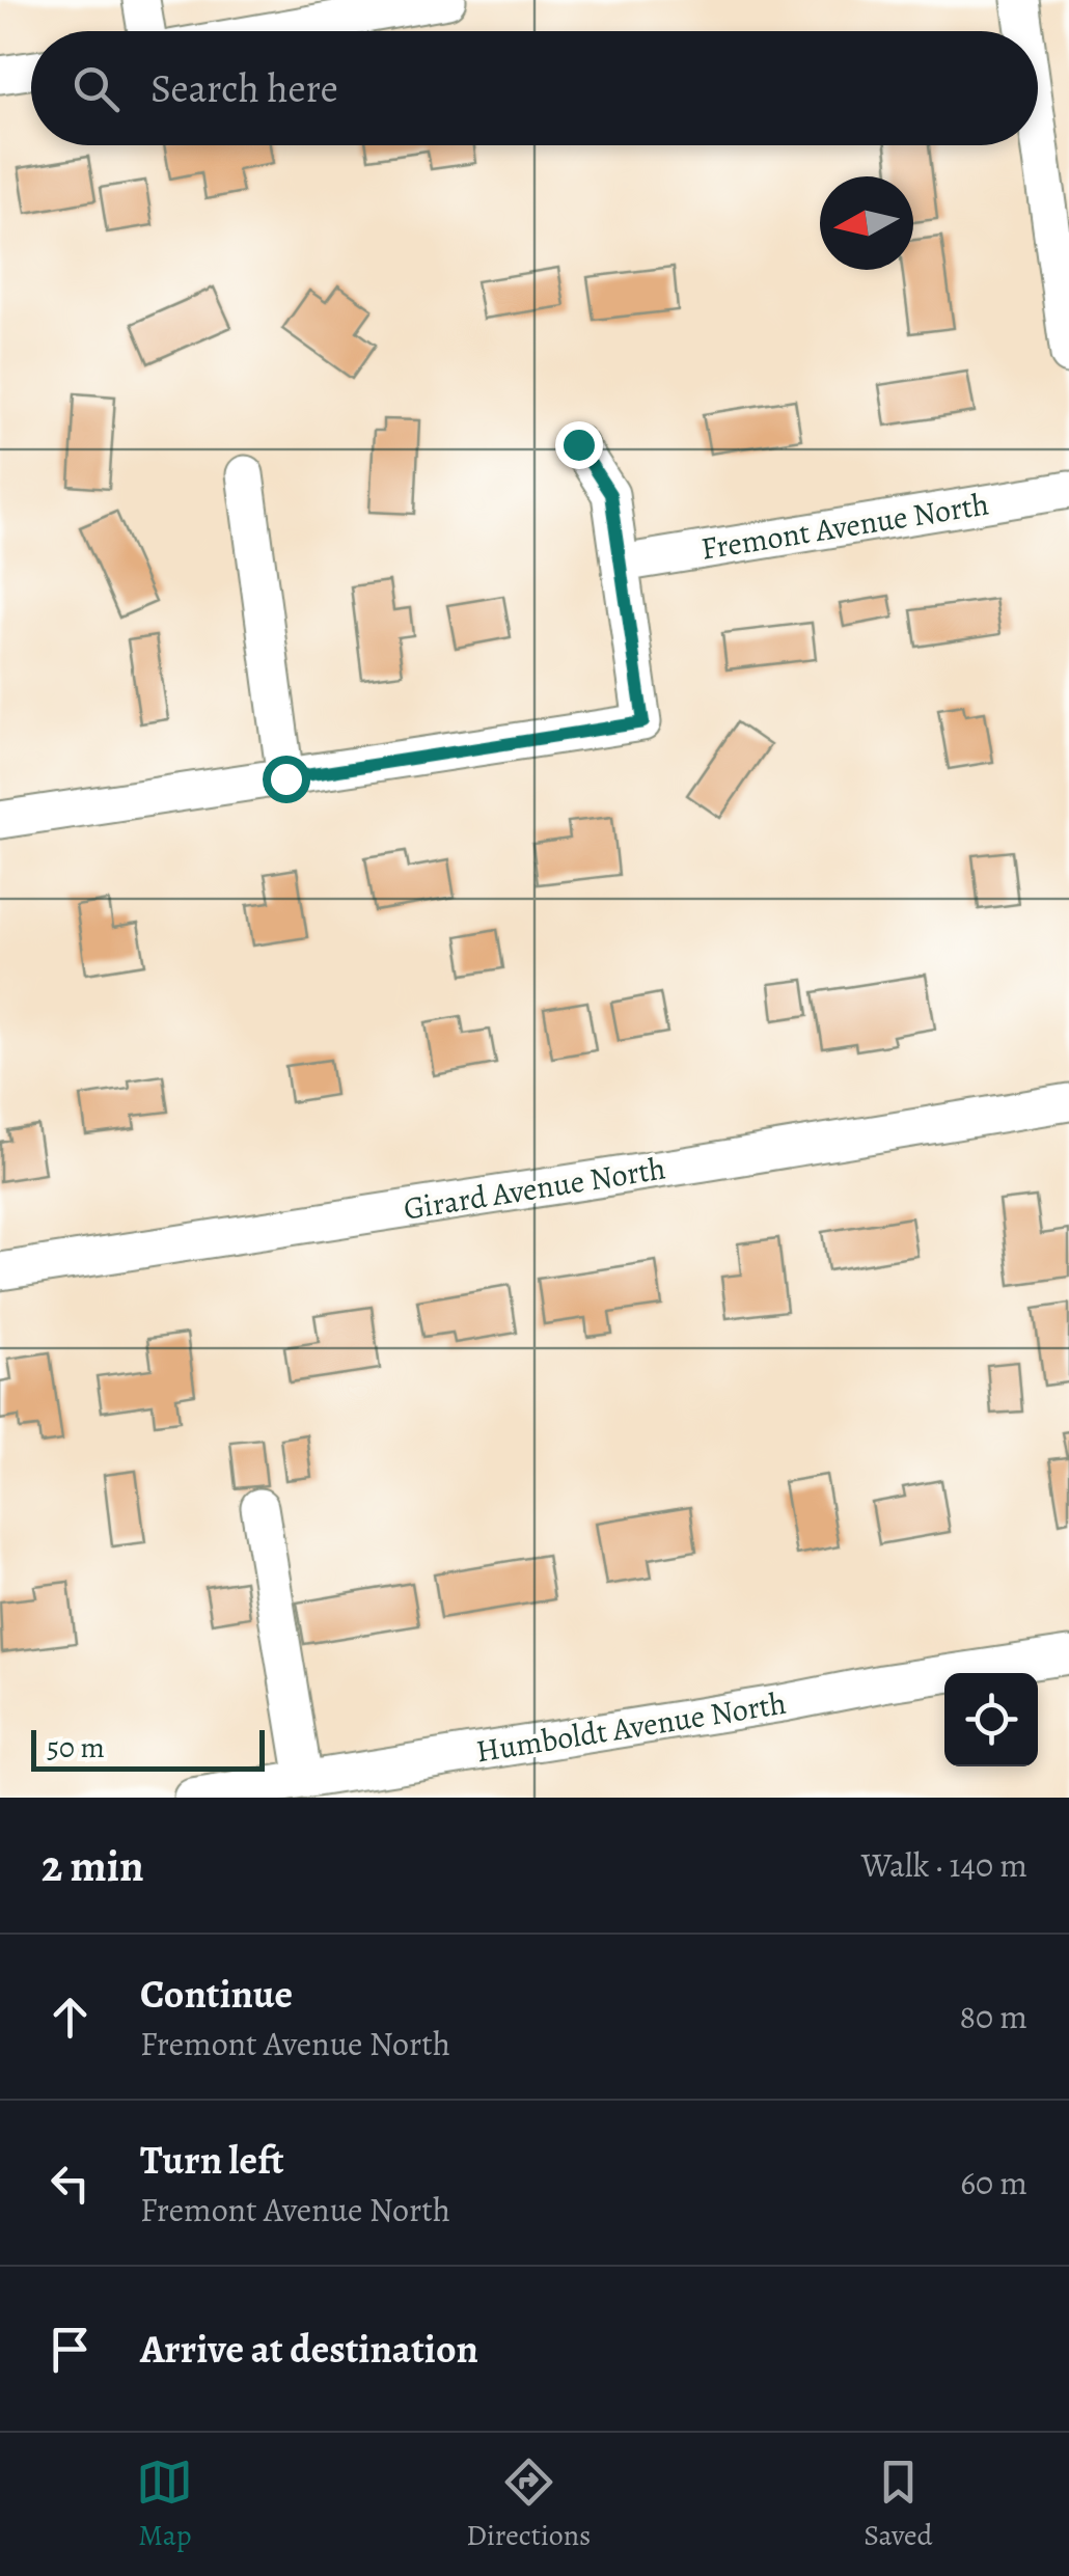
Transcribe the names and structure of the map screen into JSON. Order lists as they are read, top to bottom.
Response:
{
  "streets": {
    "street": ["Fremont Avenue North", "Girard Avenue North", "Humboldt Avenue North"]
  },
  "scale_bar": "50 m",
  "north": "left",
  "page": {
    "search": "Search here",
    "scale": "50 m",
    "heading": ["2 min", "Walk · 140 m"],
    "list": [
      ["Continue", "Fremont Avenue North", "80 m"],
      ["Turn left", "Fremont Avenue North", "60 m"],
      "Arrive at destination"
    ],
    "nav": ["Map", "Directions", "Saved"]
  }
}
